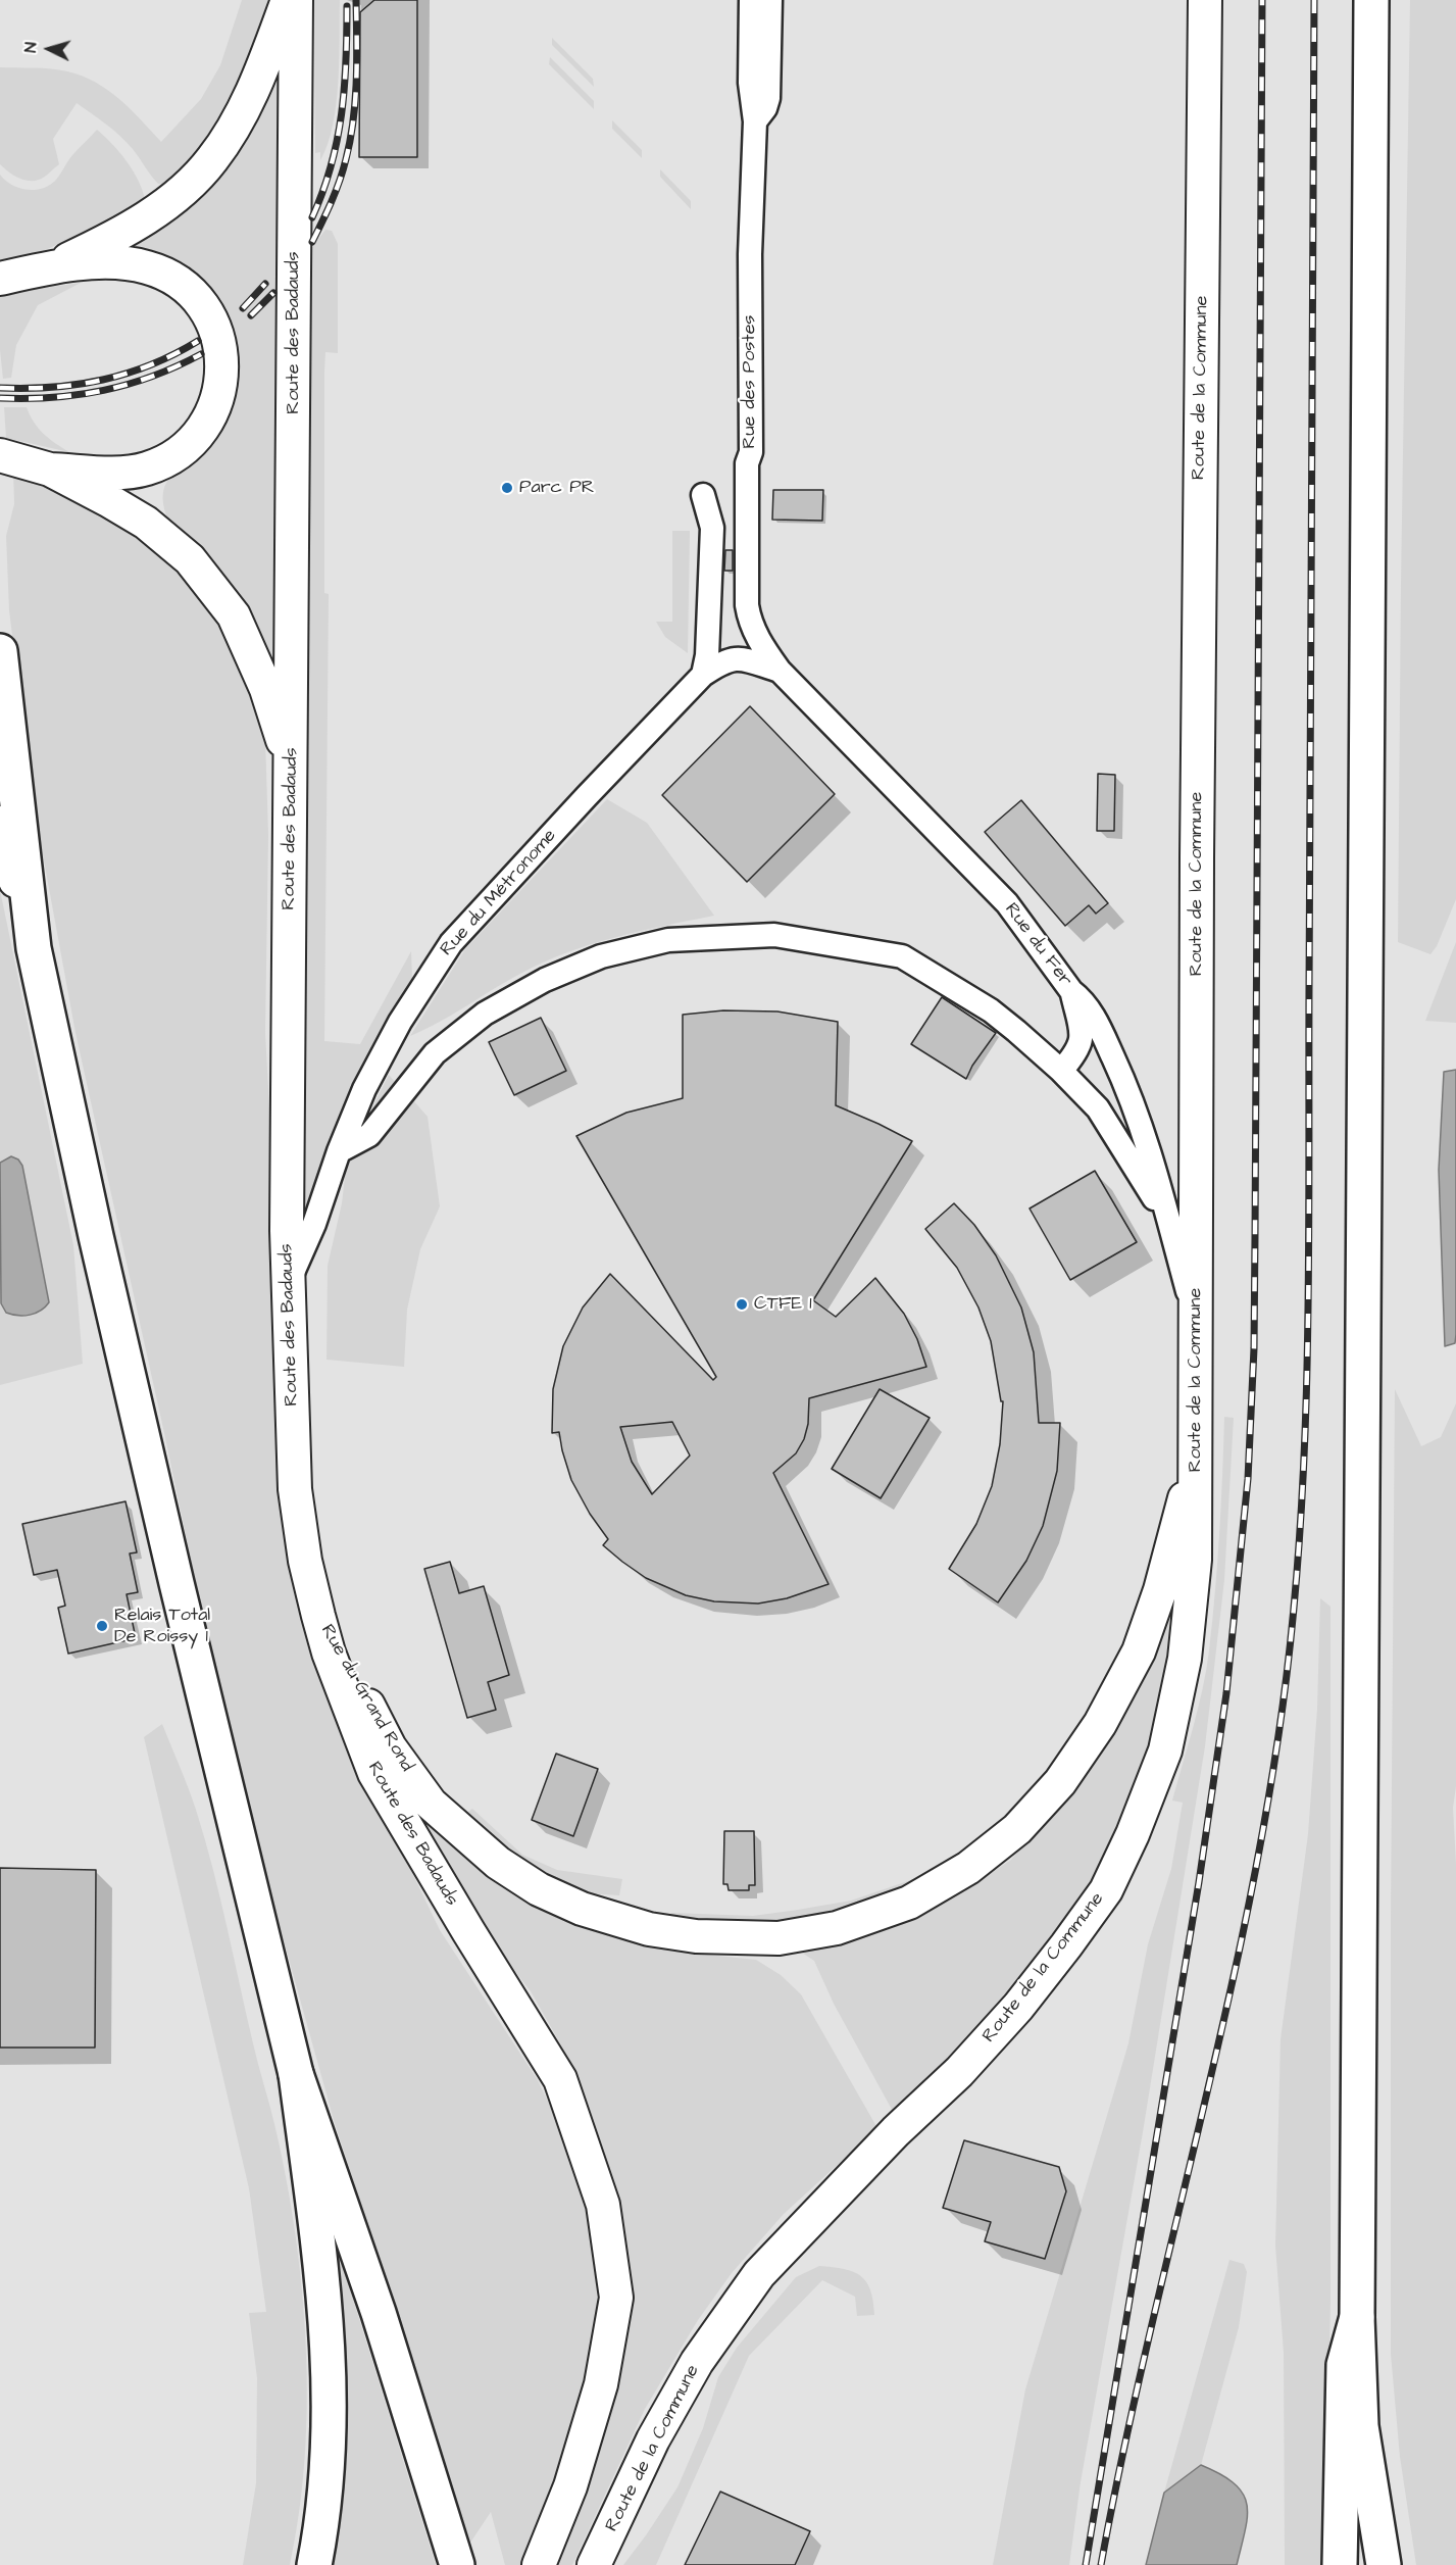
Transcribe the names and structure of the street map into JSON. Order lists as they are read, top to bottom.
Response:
{
  "streets": {
    "main road": ["Route des Badauds", "Route de la Commune", "Rue du Grand Rond"],
    "street": ["Rue des Postes", "Rue du Métronome", "Rue du Fer"]
  },
  "crossings": [
    ["Route des Badauds", "Rue du Métronome"],
    ["Route des Badauds", "Rue du Grand Rond"],
    ["Rue des Postes", "Rue du Fer"],
    ["Route de la Commune", "Rue du Fer"],
    ["Route de la Commune", "Rue du Grand Rond"],
    ["Rue du Métronome", "Rue du Fer"]
  ],
  "places": ["Parc PR", "CTFE 1", "Relais Total De Roissy 1"],
  "north": "left"
}
